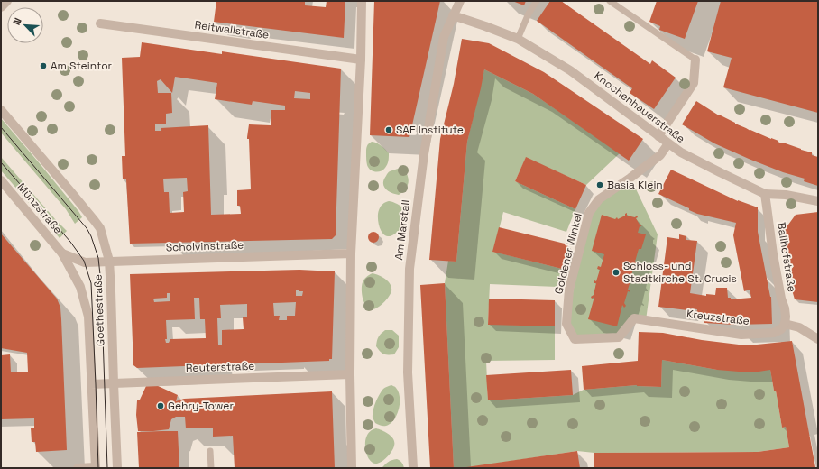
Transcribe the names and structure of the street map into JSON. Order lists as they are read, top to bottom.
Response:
{
  "streets": {
    "street": [
      "Reitwallstraße",
      "Knochenhauerstraße",
      "Münzstraße",
      "Am Marstall",
      "Scholvinstraße",
      "Goldener Winkel",
      "Ballhofstraße",
      "Goethestraße",
      "Kreuzstraße",
      "Reuterstraße"
    ]
  },
  "crossings": [
    ["Knochenhauerstraße", "Am Marstall"],
    ["Knochenhauerstraße", "Goldener Winkel"],
    ["Knochenhauerstraße", "Ballhofstraße"],
    ["Münzstraße", "Scholvinstraße"],
    ["Münzstraße", "Goethestraße"],
    ["Scholvinstraße", "Goethestraße"],
    ["Goldener Winkel", "Kreuzstraße"],
    ["Ballhofstraße", "Kreuzstraße"],
    ["Goethestraße", "Reuterstraße"]
  ],
  "places": [
    "Am Steintor",
    "SAE Institute",
    "Basia Klein",
    "Schloss- und Stadtkirche St. Crucis",
    "Gehry-Tower"
  ],
  "north": "top left"
}
